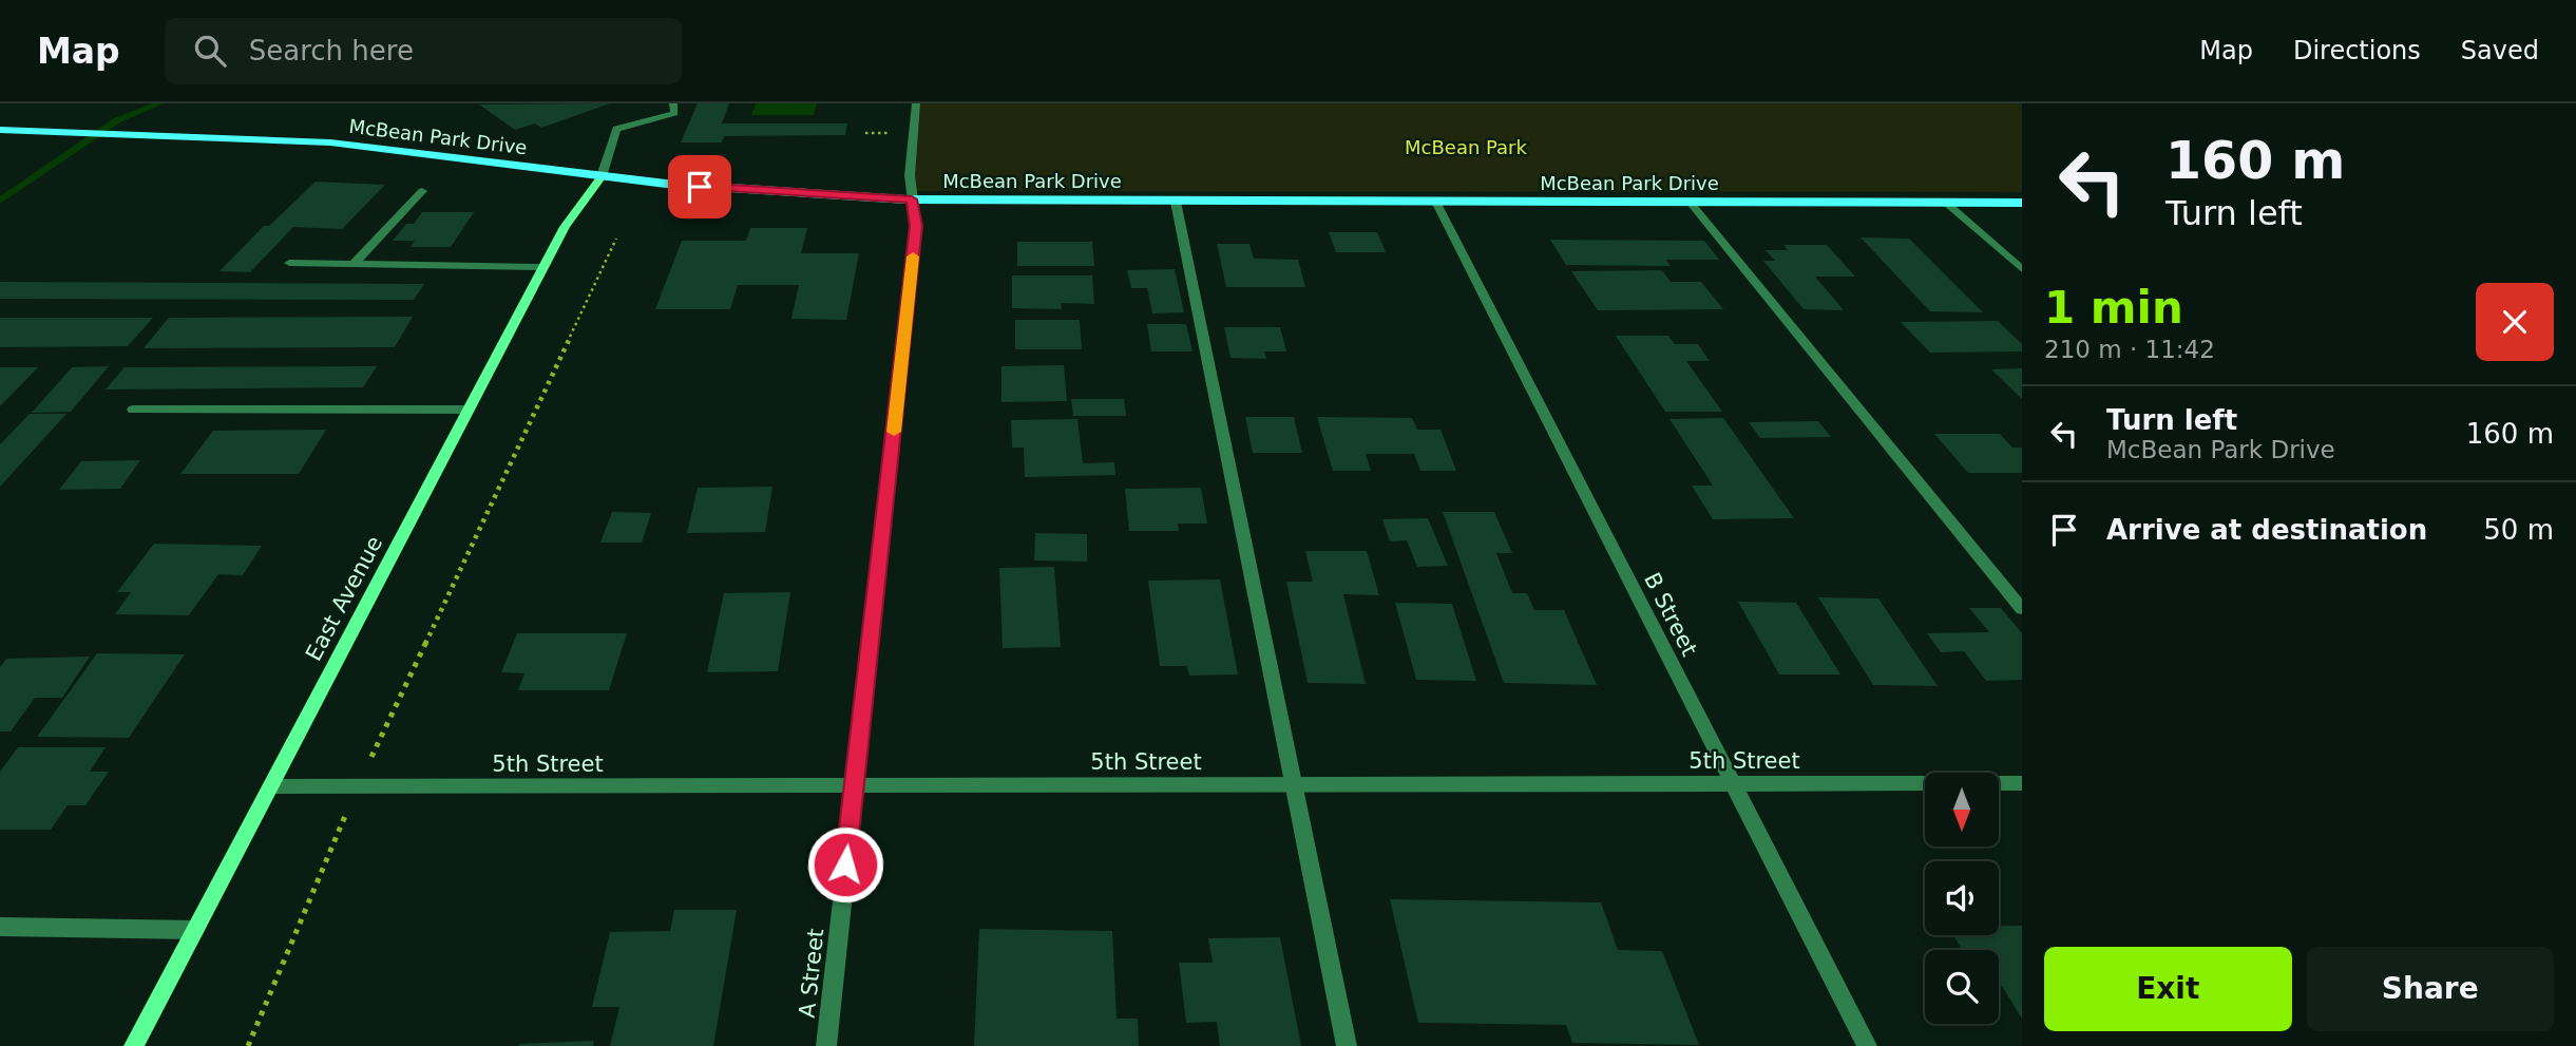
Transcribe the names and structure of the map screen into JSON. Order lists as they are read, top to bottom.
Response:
{
  "streets": {
    "main road": ["McBean Park Drive"],
    "street": [
      "East Avenue",
      "B Street",
      "5th Street",
      "A Street"
    ]
  },
  "crossings": [
    ["McBean Park Drive", "East Avenue"],
    ["McBean Park Drive", "B Street"],
    ["McBean Park Drive", "A Street"],
    ["East Avenue", "5th Street"],
    ["B Street", "5th Street"],
    ["5th Street", "A Street"]
  ],
  "parks": ["McBean Park"],
  "north": "bottom",
  "page": {
    "header": "Map",
    "search": "Search here",
    "nav": ["Map", "Directions", "Saved"],
    "turn": ["160 m", "Turn left"],
    "heading": ["1 min", "210 m · 11:42"],
    "list": [
      {
        "name": "Turn left",
        "note": "McBean Park Drive",
        "value": "160 m"
      },
      {
        "name": "Arrive at destination",
        "value": "50 m"
      }
    ],
    "buttons": ["Exit", "Share"]
  }
}
